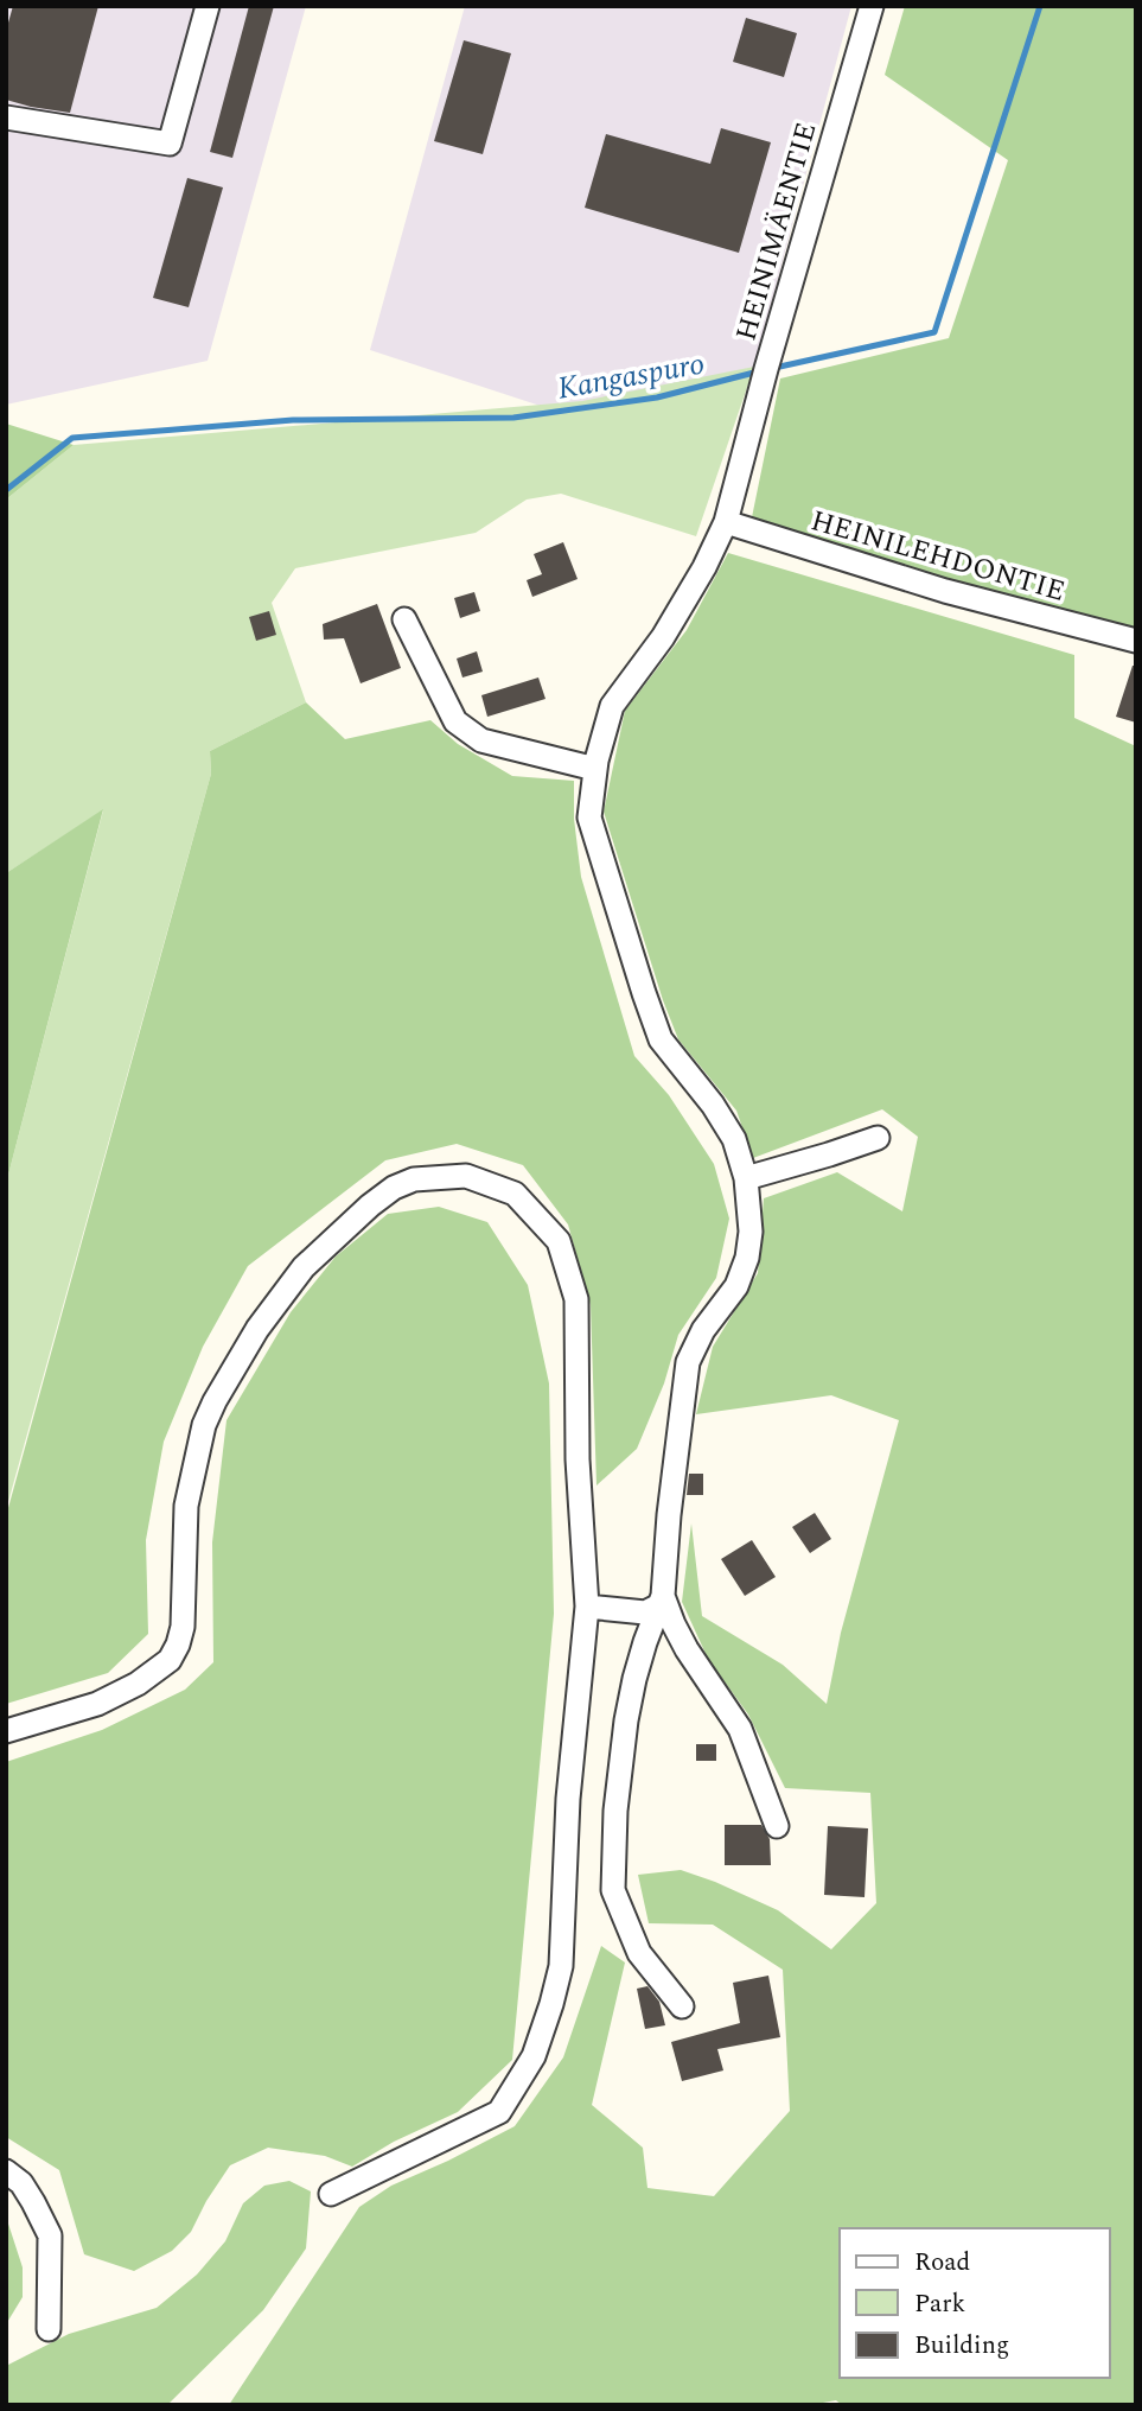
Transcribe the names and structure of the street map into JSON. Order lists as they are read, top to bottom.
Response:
{
  "streets": {
    "street": ["HEINIMÄENTIE", "HEINILEHDONTIE"]
  },
  "crossings": [
    ["HEINIMÄENTIE", "HEINILEHDONTIE"]
  ],
  "water": ["Kangaspuro"],
  "legend": ["Road", "Park", "Building"]
}
